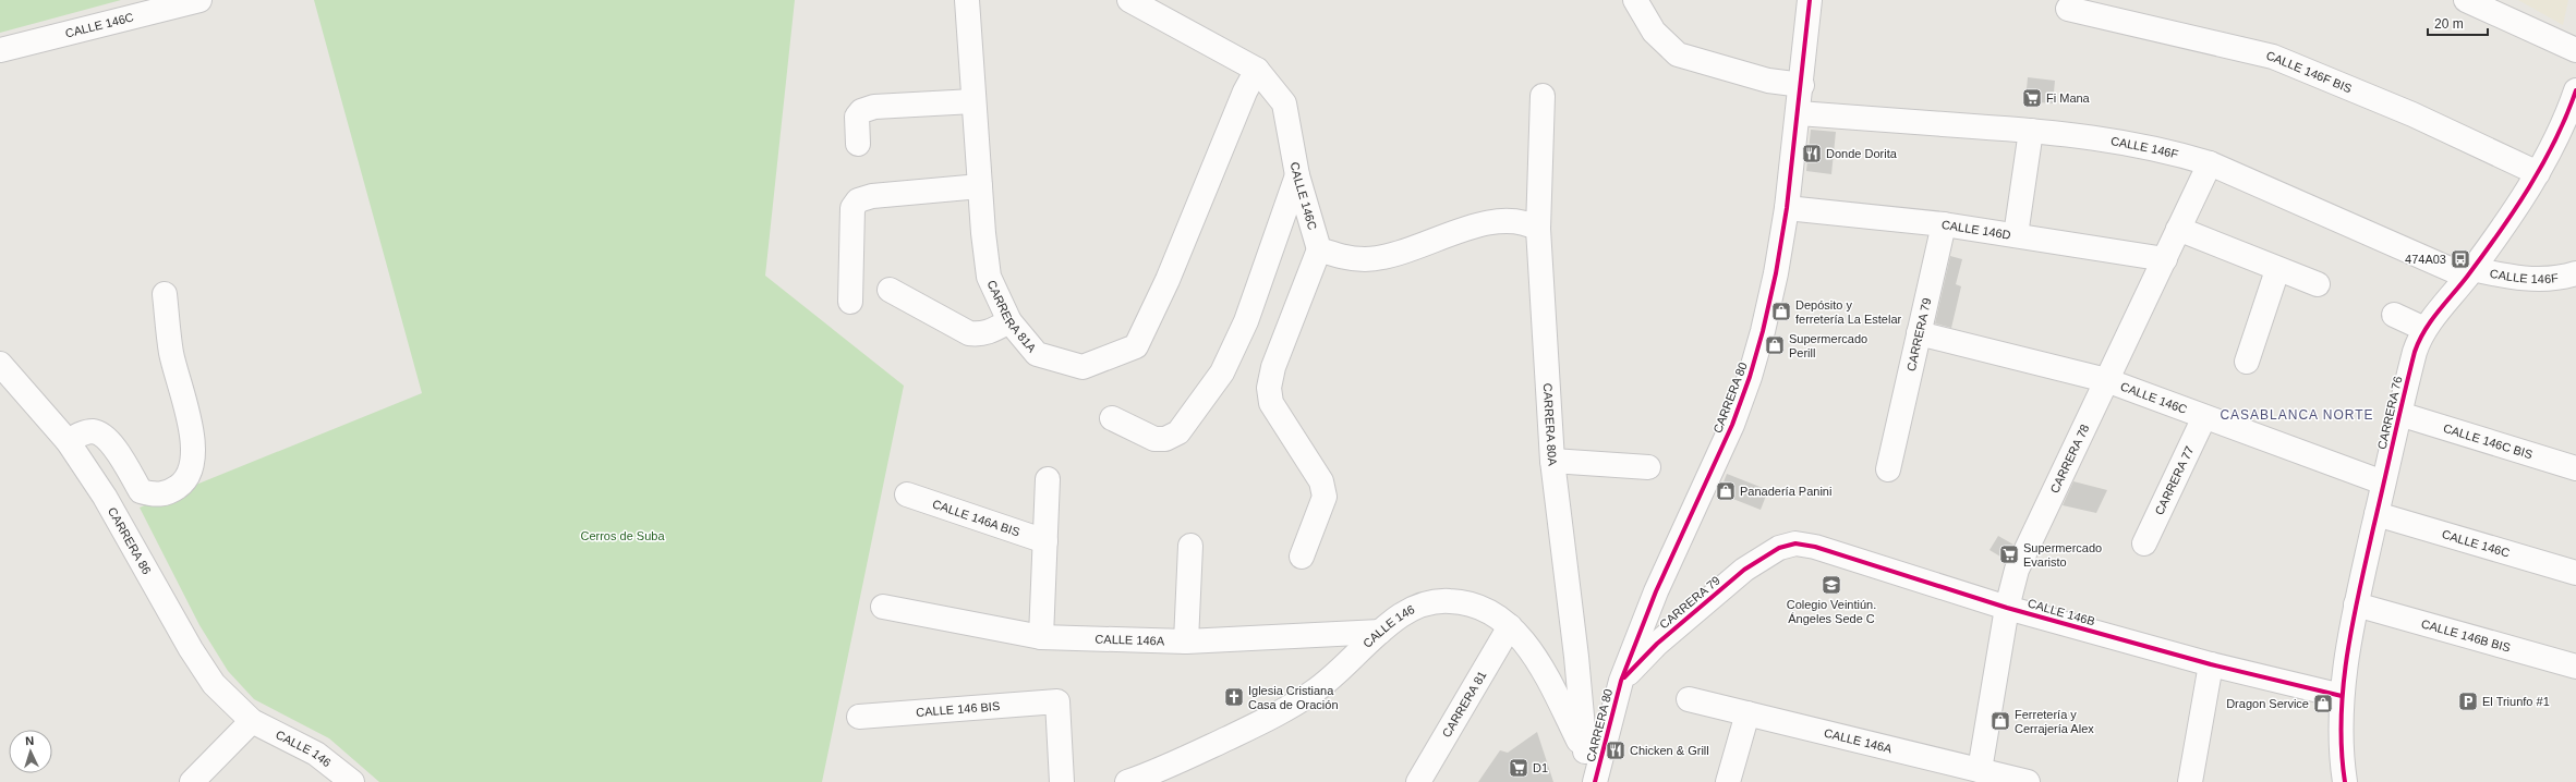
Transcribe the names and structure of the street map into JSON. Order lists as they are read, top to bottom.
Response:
{
  "streets": {
    "street": [
      "CALLE 146C",
      "CALLE 146F BIS",
      "CALLE 146F",
      "CALLE 146D",
      "CARRERA 81A",
      "CARRERA 79",
      "CARRERA 80",
      "CARRERA 76",
      "CARRERA 80A",
      "CALLE 146C BIS",
      "CARRERA 78",
      "CARRERA 77",
      "CALLE 146A BIS",
      "CARRERA 86",
      "CALLE 146B",
      "CALLE 146",
      "CALLE 146B BIS",
      "CALLE 146A",
      "CARRERA 81",
      "CALLE 146 BIS"
    ]
  },
  "crossings": [
    ["CALLE 146C", "CARRERA 81A"],
    ["CALLE 146C", "CARRERA 79"],
    ["CALLE 146C", "CARRERA 76"],
    ["CALLE 146C", "CARRERA 78"],
    ["CALLE 146C", "CARRERA 77"],
    ["CALLE 146F BIS", "CARRERA 76"],
    ["CALLE 146F", "CARRERA 80"],
    ["CALLE 146F", "CARRERA 76"],
    ["CALLE 146F", "CARRERA 78"],
    ["CALLE 146D", "CARRERA 79"],
    ["CALLE 146D", "CARRERA 80"],
    ["CALLE 146D", "CARRERA 78"],
    ["CARRERA 79", "CARRERA 80"],
    ["CARRERA 79", "CALLE 146B"],
    ["CARRERA 80", "CALLE 146"],
    ["CARRERA 76", "CALLE 146C BIS"],
    ["CARRERA 76", "CALLE 146B"],
    ["CARRERA 76", "CALLE 146B BIS"],
    ["CARRERA 80A", "CALLE 146"],
    ["CARRERA 78", "CALLE 146B"],
    ["CARRERA 78", "CALLE 146A"],
    ["CARRERA 86", "CALLE 146"],
    ["CALLE 146", "CALLE 146A"],
    ["CALLE 146", "CARRERA 81"]
  ],
  "districts": ["CASABLANCA NORTE"],
  "parks": ["Cerros de Suba"],
  "places": {
    "supermarket": ["Fi Mana", "Supermercado Evaristo", "D1"],
    "restaurant": ["Donde Dorita", "Chicken & Grill"],
    "bus stop": ["474A03"],
    "shop": [
      "Depósito y ferretería La Estelar",
      "Supermercado Perill",
      "Panadería Panini",
      "Dragon Service",
      "Ferretería y Cerrajería Alex"
    ],
    "school or university": ["Colegio Veintiún. Ángeles Sede C"],
    "church": ["Iglesia Cristiana Casa de Oración"],
    "parking": ["El Triunfo #1"]
  },
  "scale_bar": "20 m",
  "north": "top"
}
